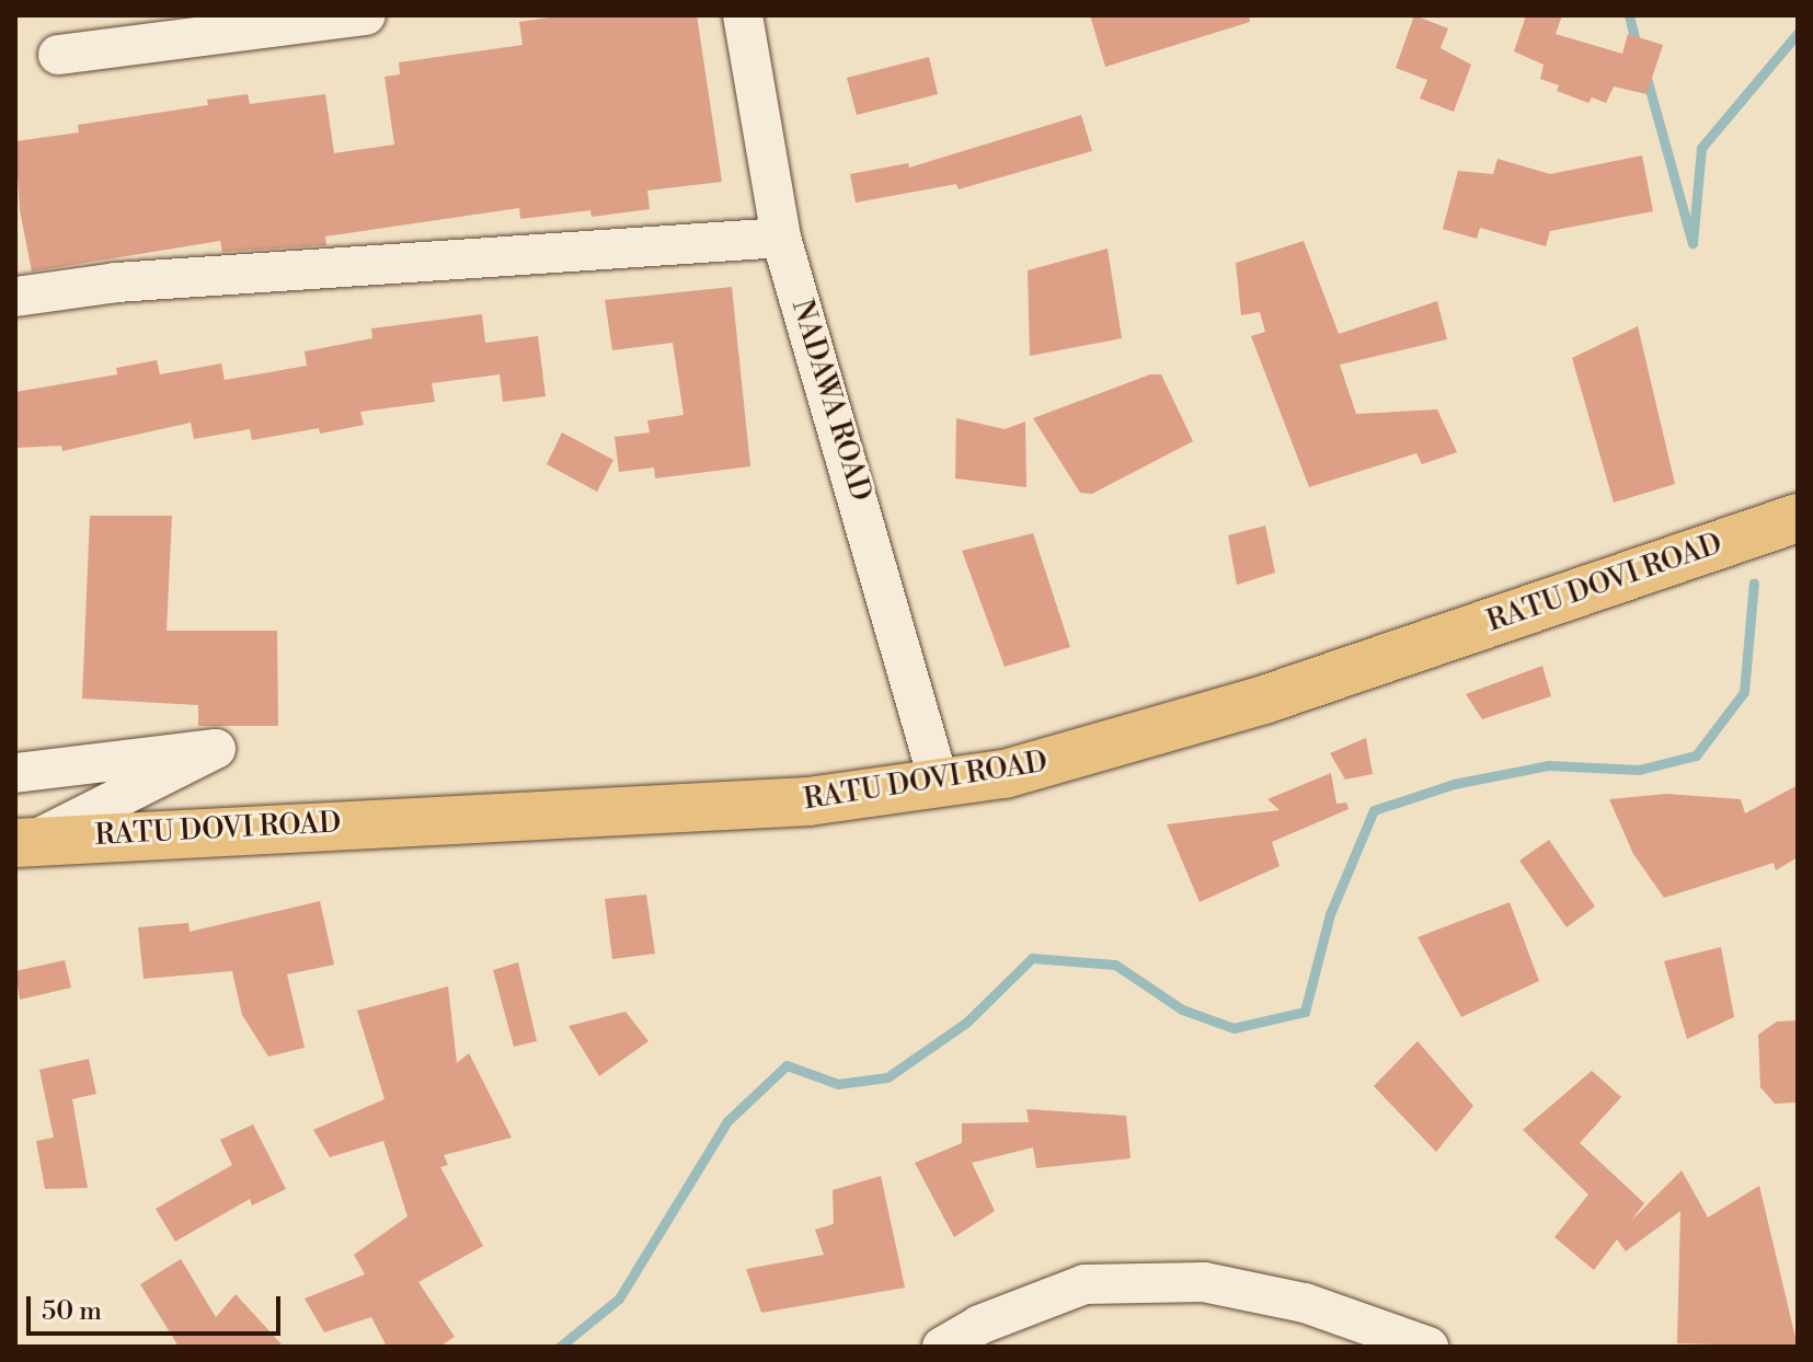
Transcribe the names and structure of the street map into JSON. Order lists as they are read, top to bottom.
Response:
{
  "streets": {
    "main road": ["RATU DOVI ROAD"],
    "street": ["NADAWA ROAD"]
  },
  "crossings": [
    ["NADAWA ROAD", "RATU DOVI ROAD"]
  ],
  "scale_bar": "50 m"
}
